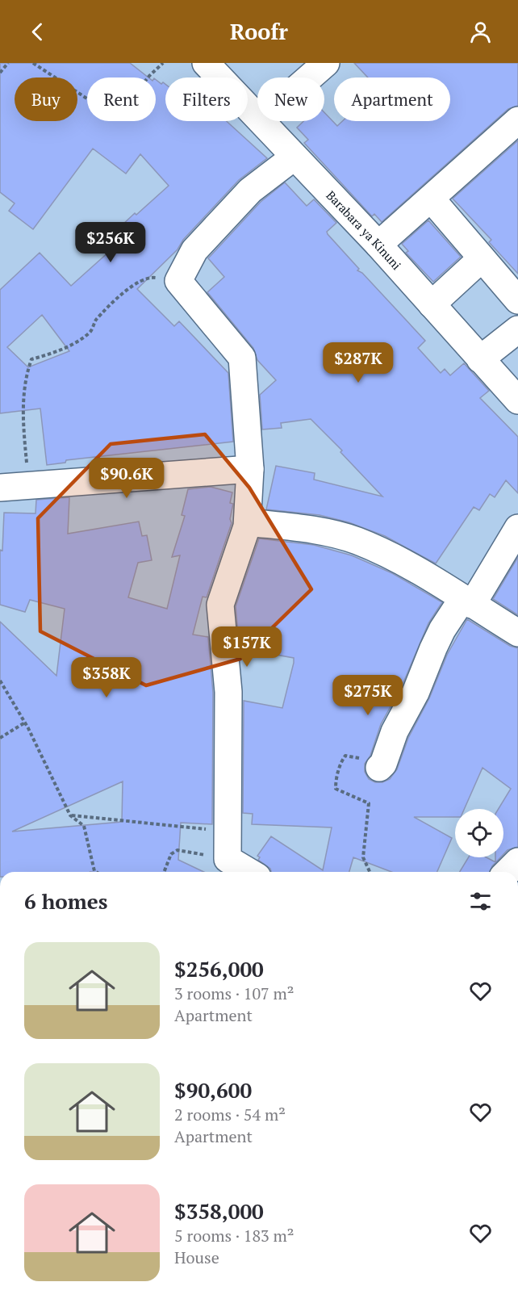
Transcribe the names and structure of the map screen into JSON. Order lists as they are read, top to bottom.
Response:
{
  "streets": {
    "street": ["Barabara ya Kinuni"]
  },
  "page": {
    "header": "Roofr",
    "chip": [
      "Buy",
      "Rent",
      "Filters",
      "New",
      "Apartment"
    ],
    "price": [
      "$256K",
      "$287K",
      "$90.6K",
      "$157K",
      "$358K",
      "$275K"
    ],
    "heading": "6 homes",
    "list": [
      {
        "name": "$256,000",
        "note": "3 rooms · 107 m² · Apartment"
      },
      {
        "name": "$90,600",
        "note": "2 rooms · 54 m² · Apartment"
      },
      {
        "name": "$358,000",
        "note": "5 rooms · 183 m² · House"
      }
    ]
  }
}
